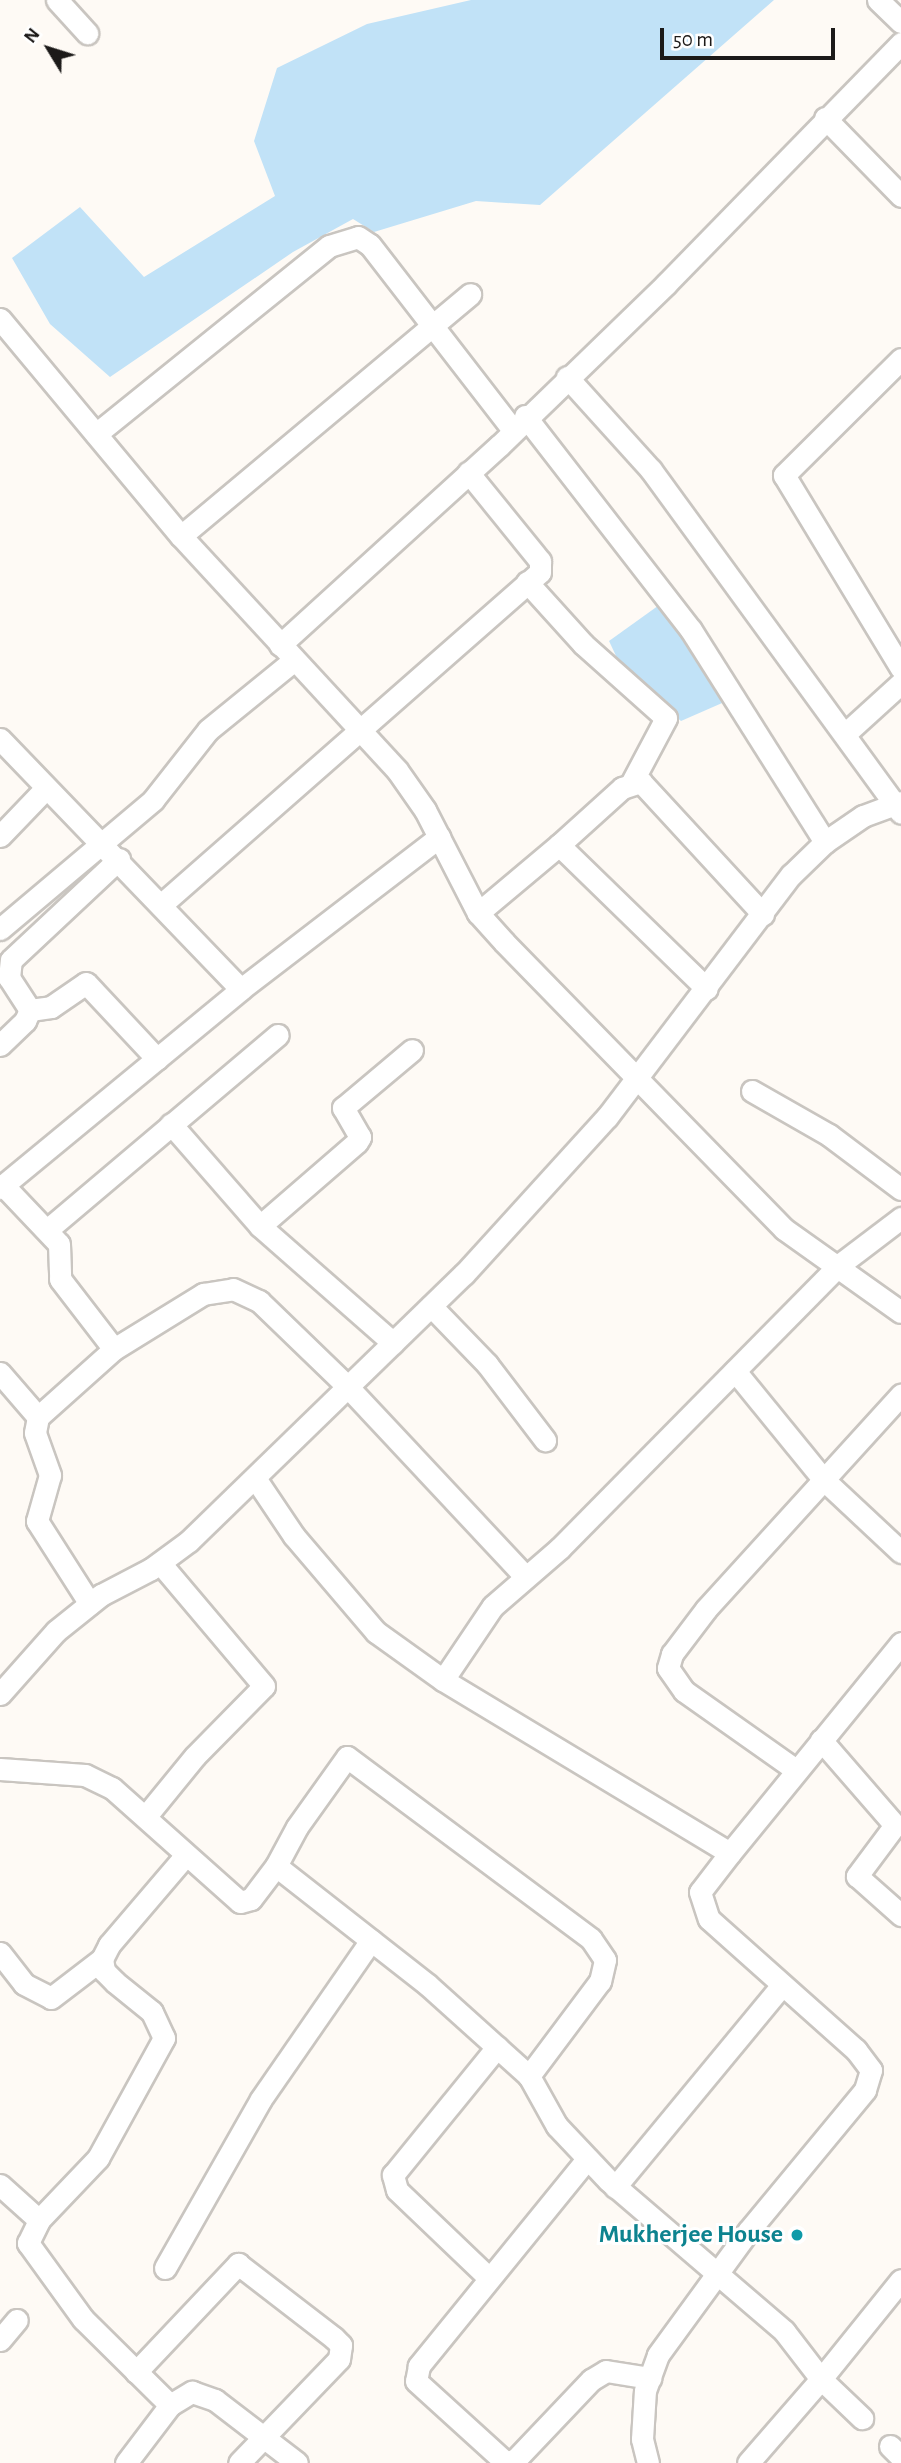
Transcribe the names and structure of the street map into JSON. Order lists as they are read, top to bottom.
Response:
{
  "places": ["Mukherjee House"],
  "scale_bar": "50 m",
  "north": "top left"
}
